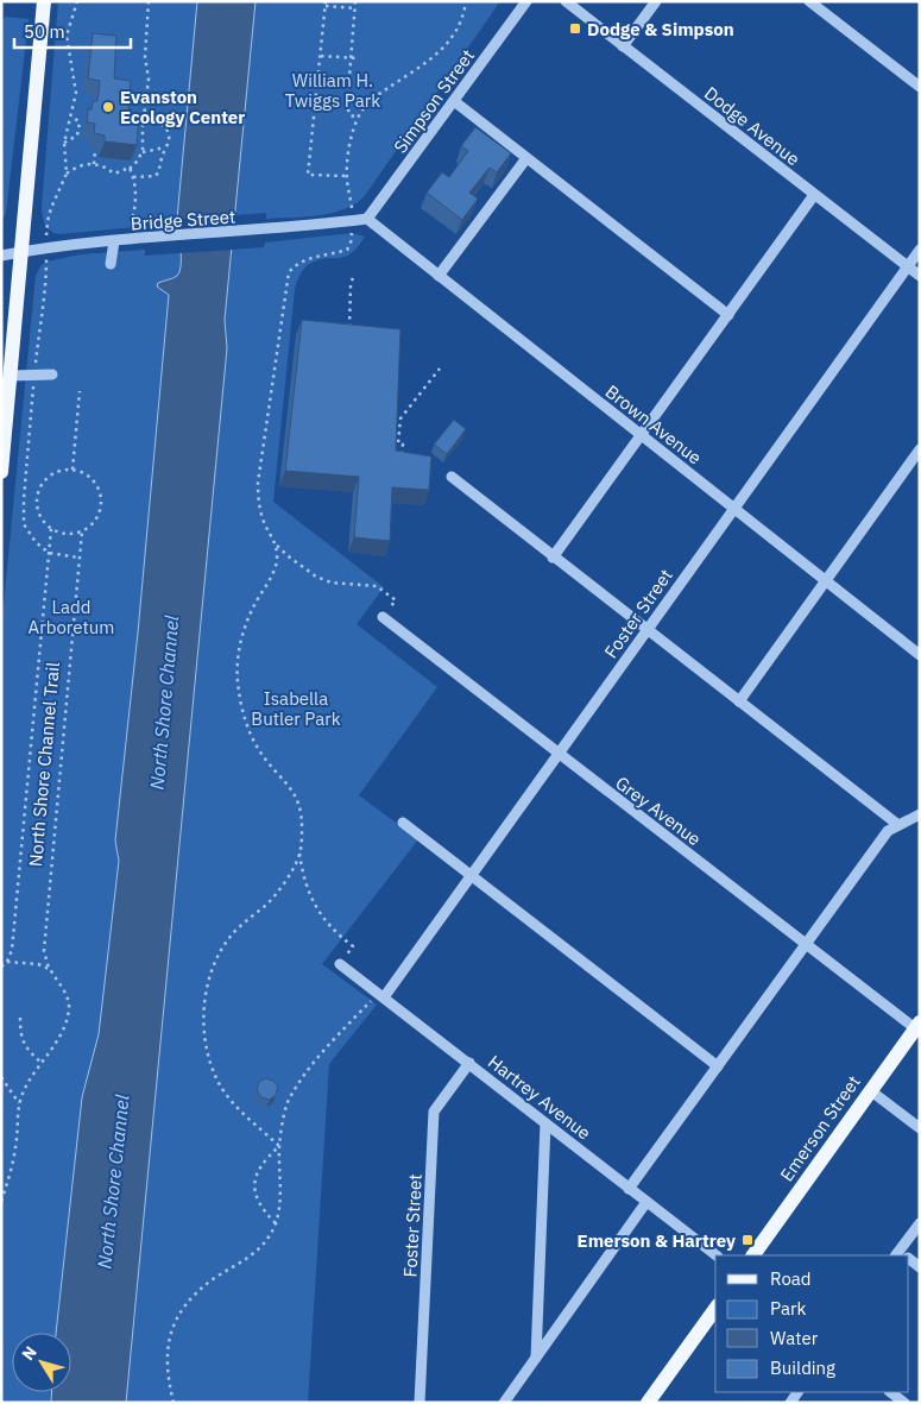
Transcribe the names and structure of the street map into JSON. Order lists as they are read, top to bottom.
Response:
{
  "streets": {
    "main road": ["Emerson Street"],
    "street": [
      "Simpson Street",
      "Dodge Avenue",
      "Bridge Street",
      "Brown Avenue",
      "Foster Street",
      "Grey Avenue",
      "Hartrey Avenue"
    ],
    "path": ["North Shore Channel Trail"]
  },
  "crossings": [
    ["Simpson Street", "Bridge Street"],
    ["Simpson Street", "Brown Avenue"],
    ["Dodge Avenue", "Foster Street"],
    ["Bridge Street", "Brown Avenue"],
    ["Brown Avenue", "Foster Street"],
    ["Foster Street", "Grey Avenue"],
    ["Foster Street", "Hartrey Avenue"],
    ["Grey Avenue", "Emerson Street"]
  ],
  "water": ["North Shore Channel"],
  "parks": ["William H. Twiggs Park", "Ladd Arboretum", "Isabella Butler Park"],
  "places": {
    "transit": ["Dodge & Simpson", "Emerson & Hartrey"],
    "other": ["Evanston Ecology Center"]
  },
  "legend": [
    "Road",
    "Park",
    "Water",
    "Building"
  ],
  "scale_bar": "50 m",
  "north": "top left"
}
